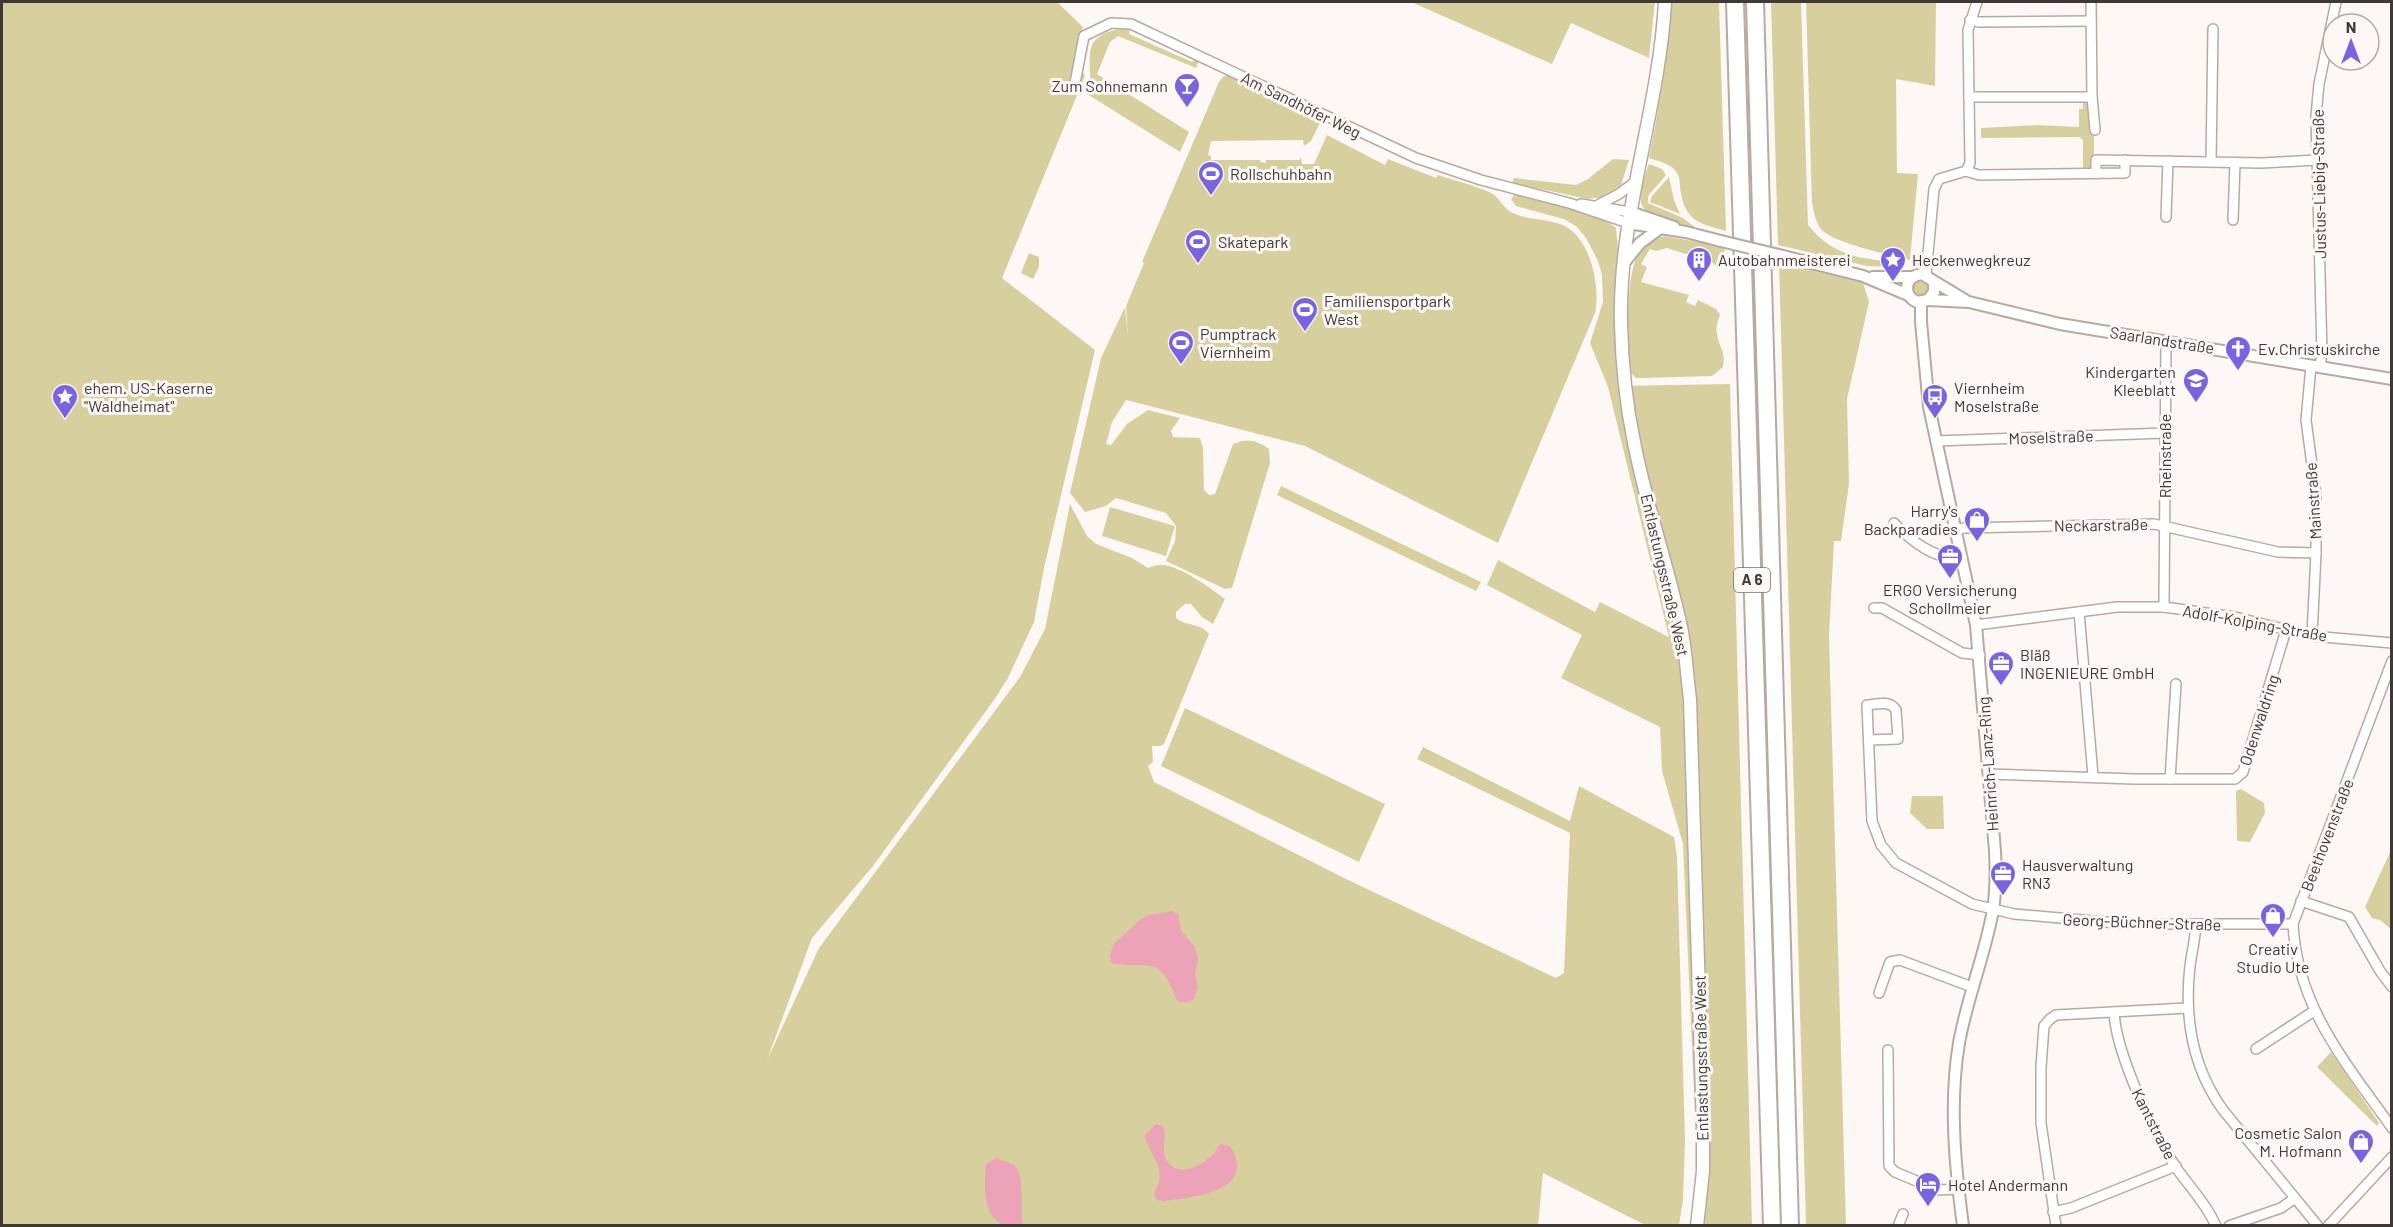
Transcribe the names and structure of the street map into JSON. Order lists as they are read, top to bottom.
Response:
{
  "streets": {
    "highway": ["A 6"],
    "main road": ["Entlastungsstraße West"],
    "street": [
      "Am Sandhöfer Weg",
      "Justus-Liebig-Straße",
      "Saarlandstraße",
      "Moselstraße",
      "Rheinstraße",
      "Mainstraße",
      "Neckarstraße",
      "Adolf-Kolping-Straße",
      "Odenwaldring",
      "Heinrich-Lanz-Ring",
      "Beethovenstraße",
      "Georg-Büchner-Straße",
      "Kantstraße"
    ]
  },
  "crossings": [
    ["Am Sandhöfer Weg", "Entlastungsstraße West"],
    ["Justus-Liebig-Straße", "Saarlandstraße"],
    ["Justus-Liebig-Straße", "Mainstraße"],
    ["Saarlandstraße", "Rheinstraße"],
    ["Saarlandstraße", "Mainstraße"],
    ["Saarlandstraße", "Heinrich-Lanz-Ring"],
    ["Moselstraße", "Rheinstraße"],
    ["Moselstraße", "Heinrich-Lanz-Ring"],
    ["Rheinstraße", "Neckarstraße"],
    ["Rheinstraße", "Adolf-Kolping-Straße"],
    ["Mainstraße", "Neckarstraße"],
    ["Mainstraße", "Adolf-Kolping-Straße"],
    ["Neckarstraße", "Heinrich-Lanz-Ring"],
    ["Adolf-Kolping-Straße", "Odenwaldring"],
    ["Adolf-Kolping-Straße", "Heinrich-Lanz-Ring"],
    ["Odenwaldring", "Heinrich-Lanz-Ring"],
    ["Heinrich-Lanz-Ring", "Georg-Büchner-Straße"],
    ["Beethovenstraße", "Georg-Büchner-Straße"]
  ],
  "places": {
    "bar": ["Zum Sohnemann"],
    "sports": [
      "Rollschuhbahn",
      "Skatepark",
      "Familiensportpark West",
      "Pumptrack Viernheim"
    ],
    "building": ["Autobahnmeisterei"],
    "place": ["Heckenwegkreuz", "ehem. US-Kaserne \"Waldheimat\""],
    "church": ["Ev.Christuskirche"],
    "school or university": ["Kindergarten Kleeblatt"],
    "bus stop": ["Viernheim Moselstraße"],
    "shop": ["Harry's Backparadies", "Creativ Studio Ute", "Cosmetic Salon M. Hofmann"],
    "office": ["ERGO Versicherung Schollmeier", "Bläß INGENIEURE GmbH", "Hausverwaltung RN3"],
    "hotel": ["Hotel Andermann"]
  },
  "north": "top"
}
